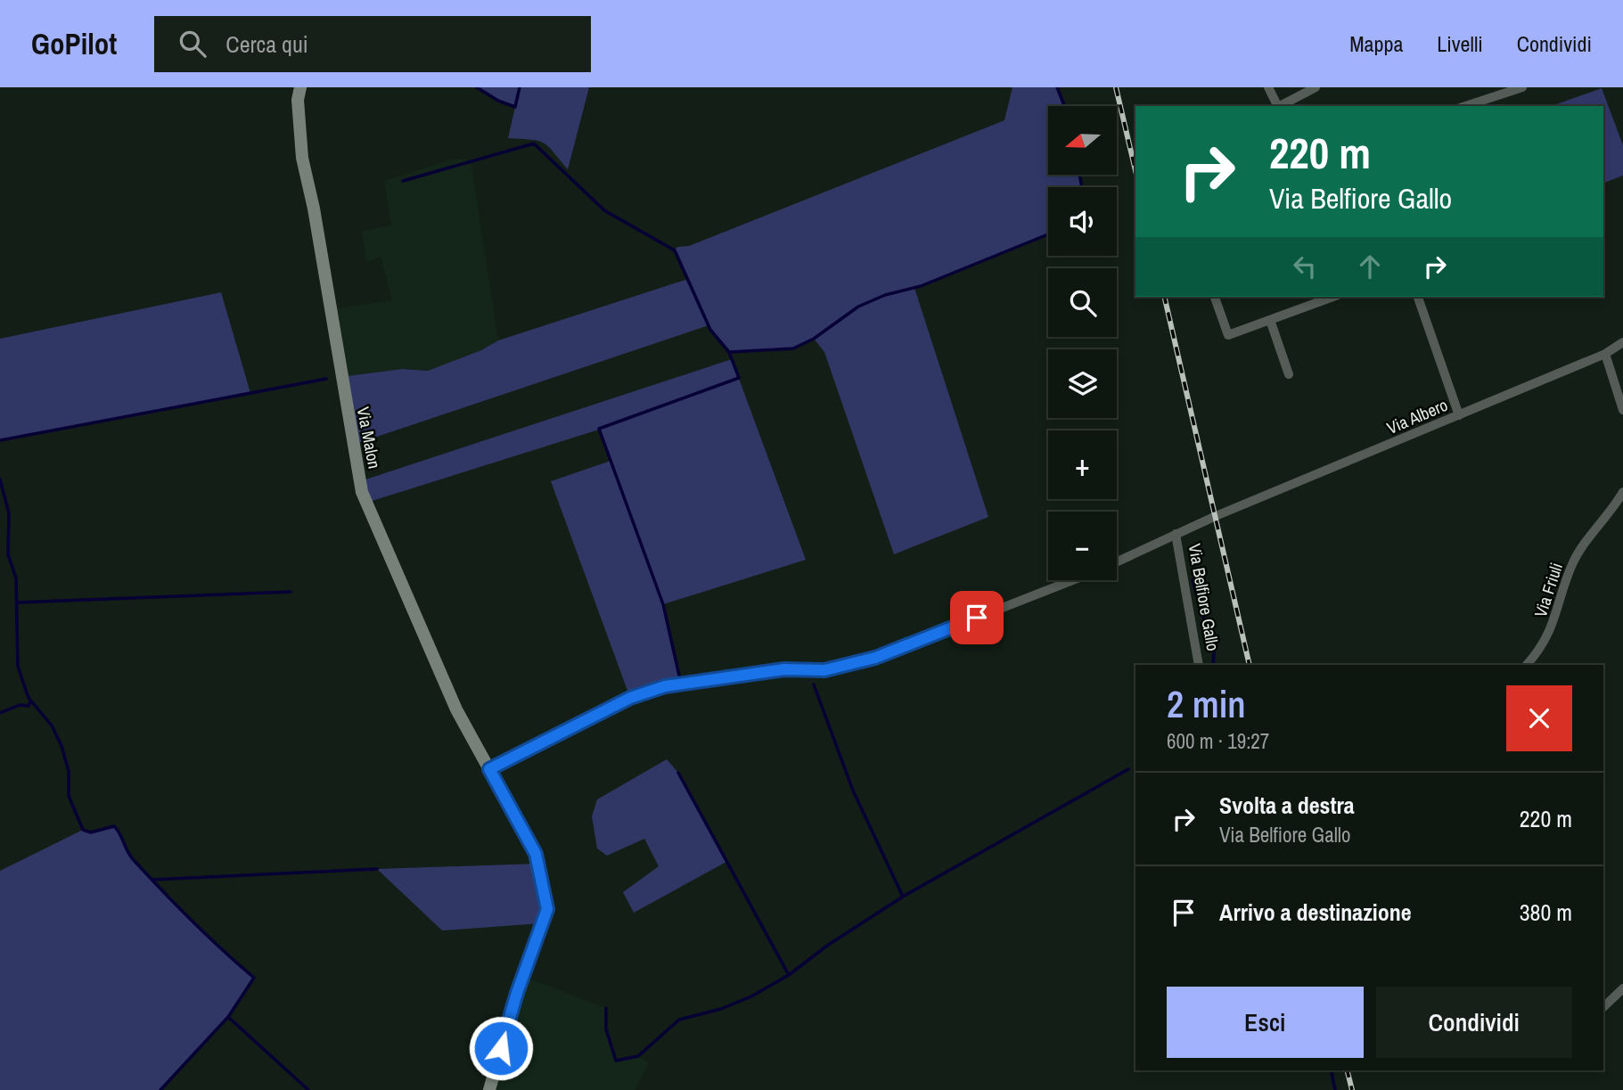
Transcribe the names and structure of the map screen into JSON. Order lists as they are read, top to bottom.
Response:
{
  "streets": {
    "street": [
      "Via Albero",
      "Via Malon",
      "Via Friuli",
      "Via Belfiore Gallo"
    ]
  },
  "crossings": [
    ["Via Albero", "Via Belfiore Gallo"]
  ],
  "north": "left",
  "page": {
    "header": "GoPilot",
    "search": "Cerca qui",
    "nav": ["Mappa", "Livelli", "Condividi"],
    "map_buttons": ["+", "−"],
    "turn": ["220 m", "Via Belfiore Gallo"],
    "heading": ["2 min", "600 m · 19:27"],
    "list": [
      {
        "name": "Svolta a destra",
        "note": "Via Belfiore Gallo",
        "value": "220 m"
      },
      {
        "name": "Arrivo a destinazione",
        "value": "380 m"
      }
    ],
    "buttons": ["Esci", "Condividi"]
  }
}
